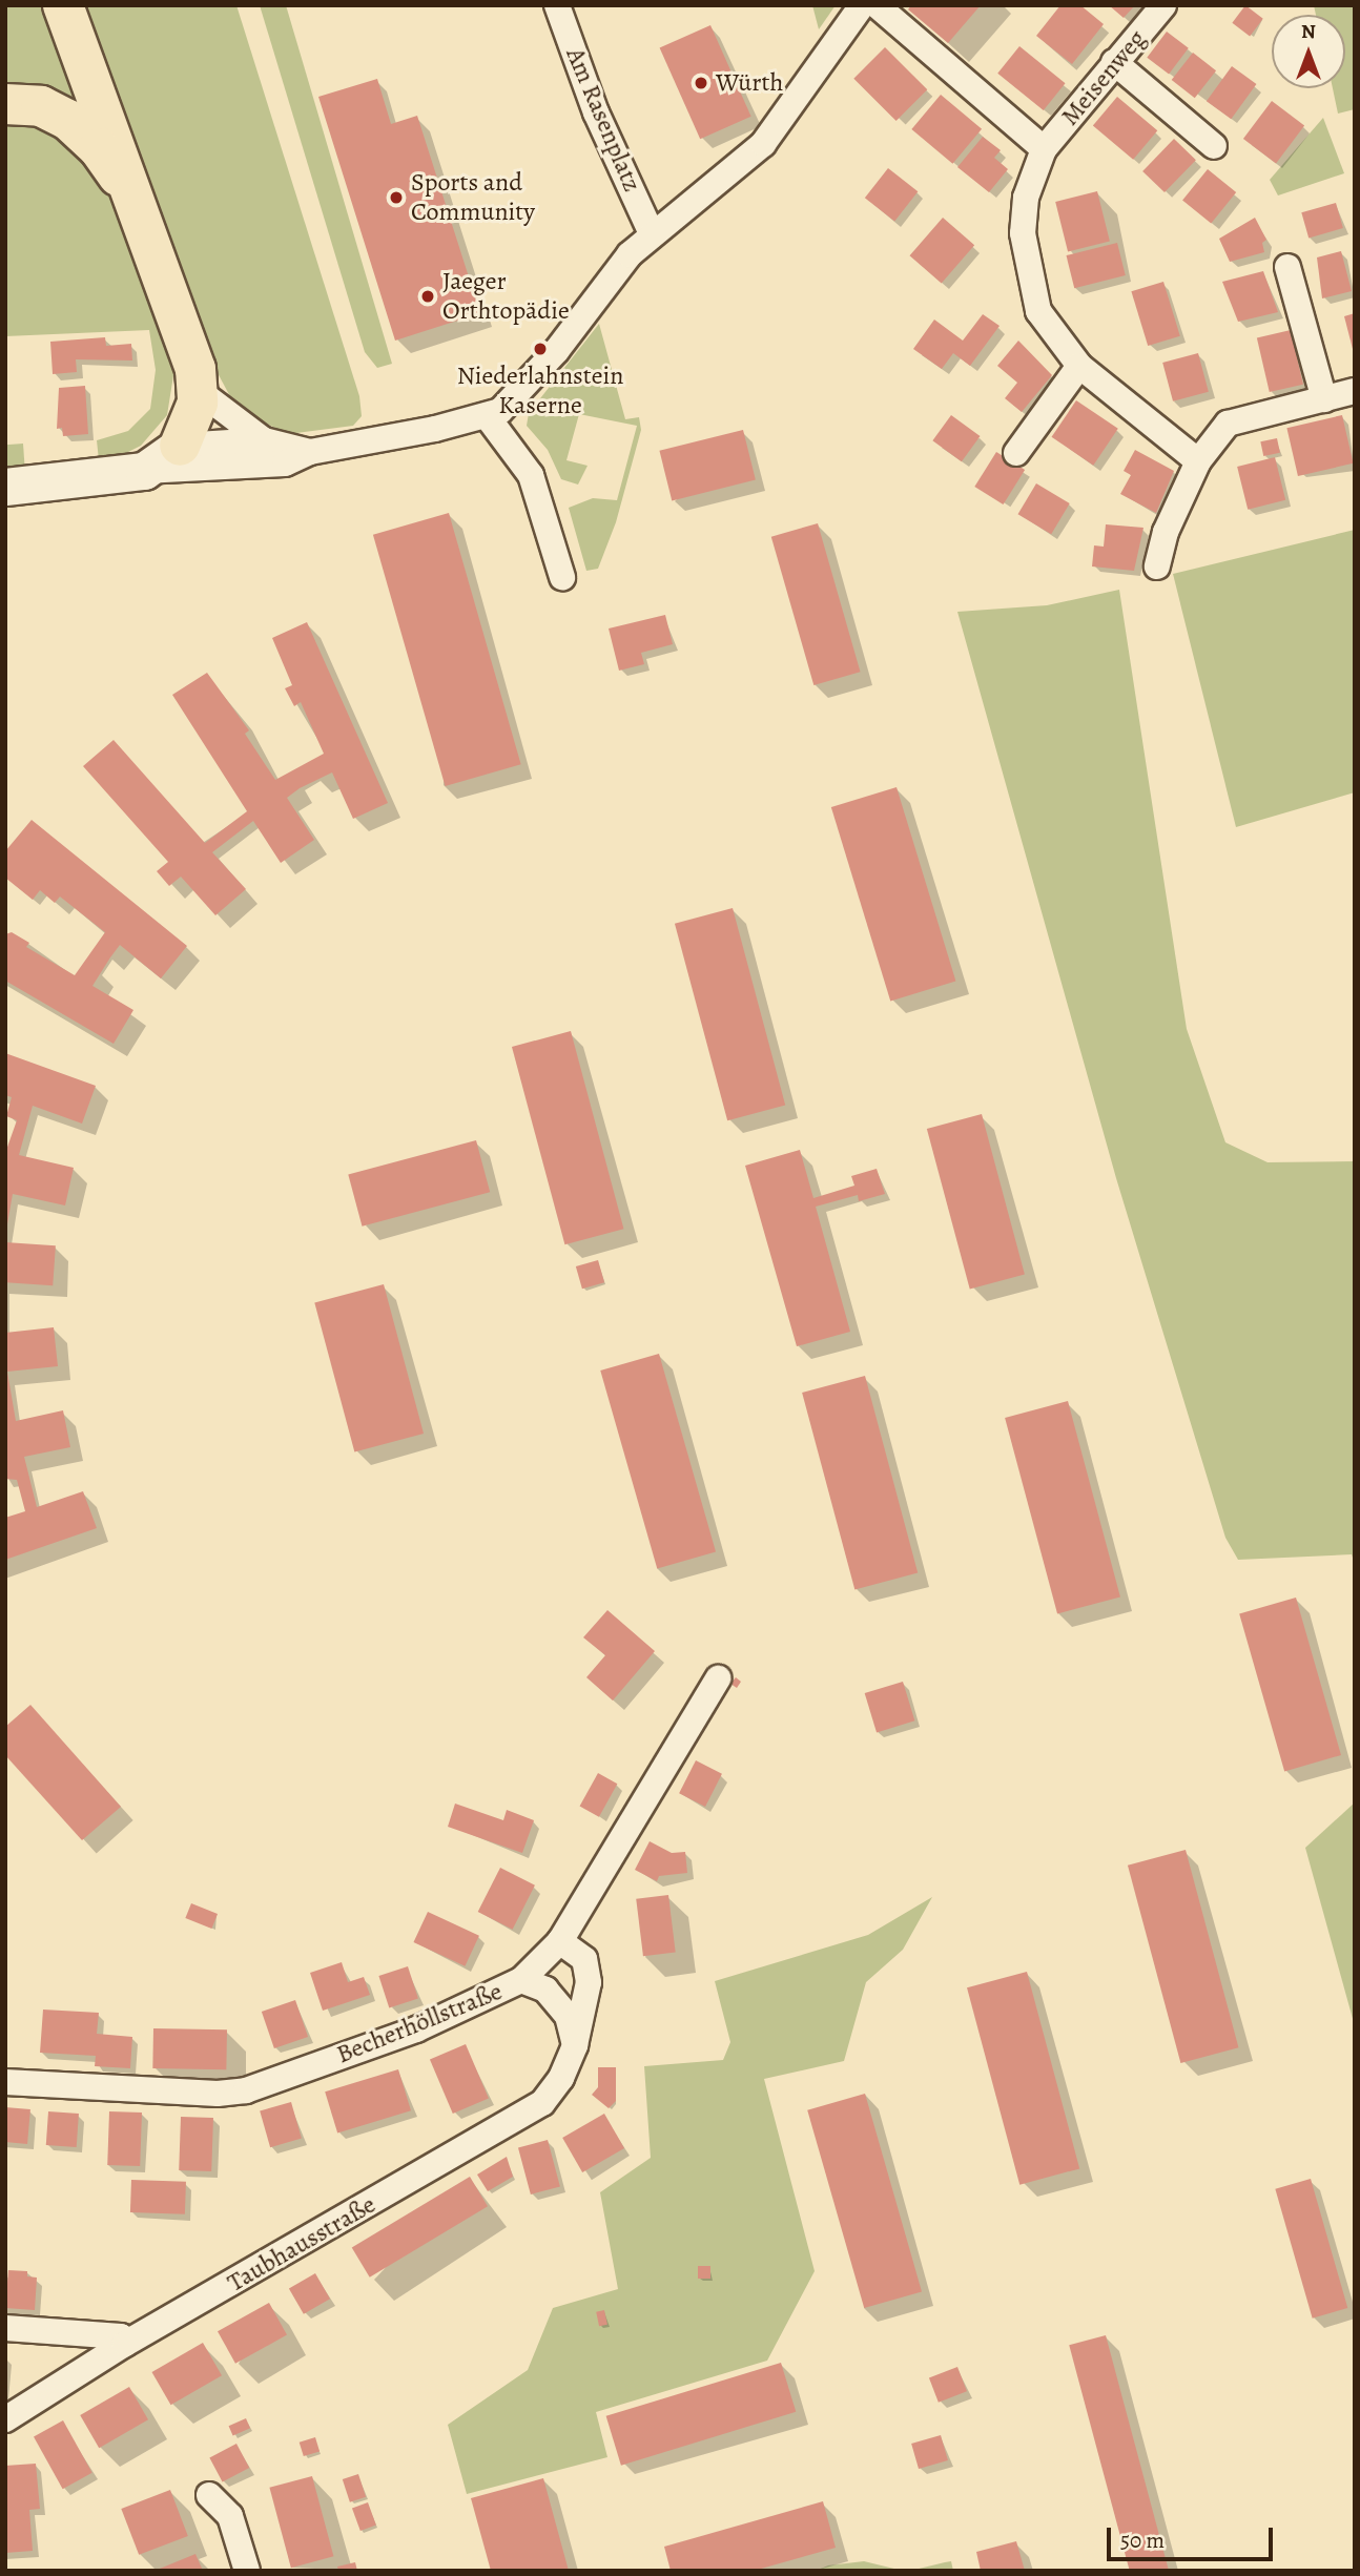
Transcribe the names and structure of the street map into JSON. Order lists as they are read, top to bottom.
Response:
{
  "streets": {
    "street": [
      "Meisenweg",
      "Am Rasenplatz",
      "Becherhöllstraße",
      "Taubhausstraße"
    ]
  },
  "crossings": [
    ["Becherhöllstraße", "Taubhausstraße"]
  ],
  "places": [
    "Würth",
    "Sports and Community",
    "Jaeger Orthtopädie",
    "Niederlahnstein Kaserne"
  ],
  "scale_bar": "50 m",
  "north": "top"
}
